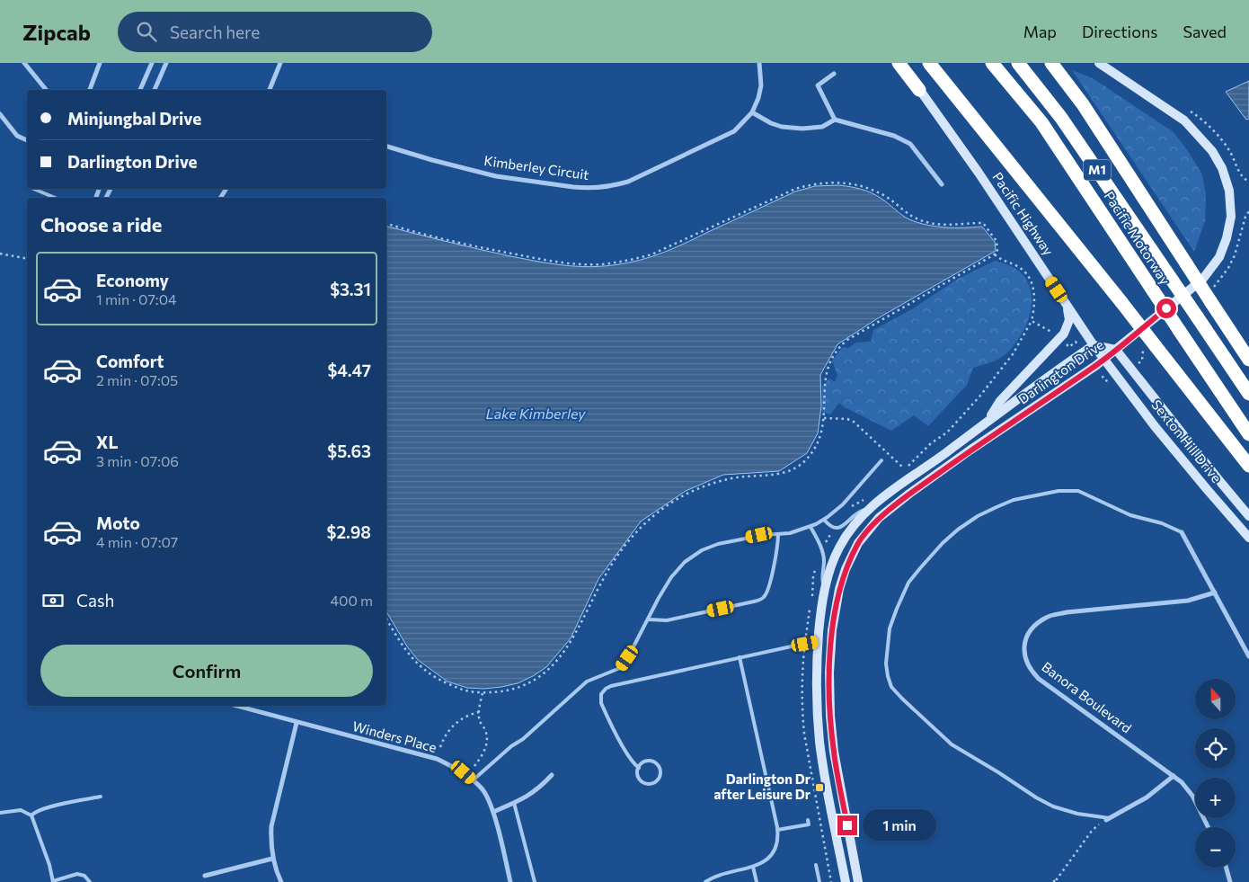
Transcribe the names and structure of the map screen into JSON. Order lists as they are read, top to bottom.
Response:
{
  "streets": {
    "highway": ["M1", "Pacific Motorway"],
    "street": [
      "Kimberley Circuit",
      "Pacific Highway",
      "Darlington Drive",
      "Sexton Hill Drive",
      "Banora Boulevard",
      "Winders Place"
    ]
  },
  "crossings": [
    ["Pacific Highway", "Darlington Drive"],
    ["Pacific Highway", "Sexton Hill Drive"],
    ["Darlington Drive", "Sexton Hill Drive"]
  ],
  "water": ["Lake Kimberley"],
  "places": {
    "transit": ["Darlington Dr after Leisure Dr"]
  },
  "north": "top",
  "page": {
    "header": "Zipcab",
    "search": "Search here",
    "nav": ["Map", "Directions", "Saved"],
    "banner": ["Minjungbal Drive", "Darlington Drive"],
    "heading": "Choose a ride",
    "list": [
      {
        "name": "Economy",
        "note": "1 min · 07:04",
        "value": "$3.31"
      },
      {
        "name": "Comfort",
        "note": "2 min · 07:05",
        "value": "$4.47"
      },
      {
        "name": "XL",
        "note": "3 min · 07:06",
        "value": "$5.63"
      },
      {
        "name": "Moto",
        "note": "4 min · 07:07",
        "value": "$2.98"
      }
    ],
    "pay": ["Cash", "400 m"],
    "buttons": "Confirm",
    "map_buttons": ["+", "−"],
    "bubble": "1 min"
  }
}
